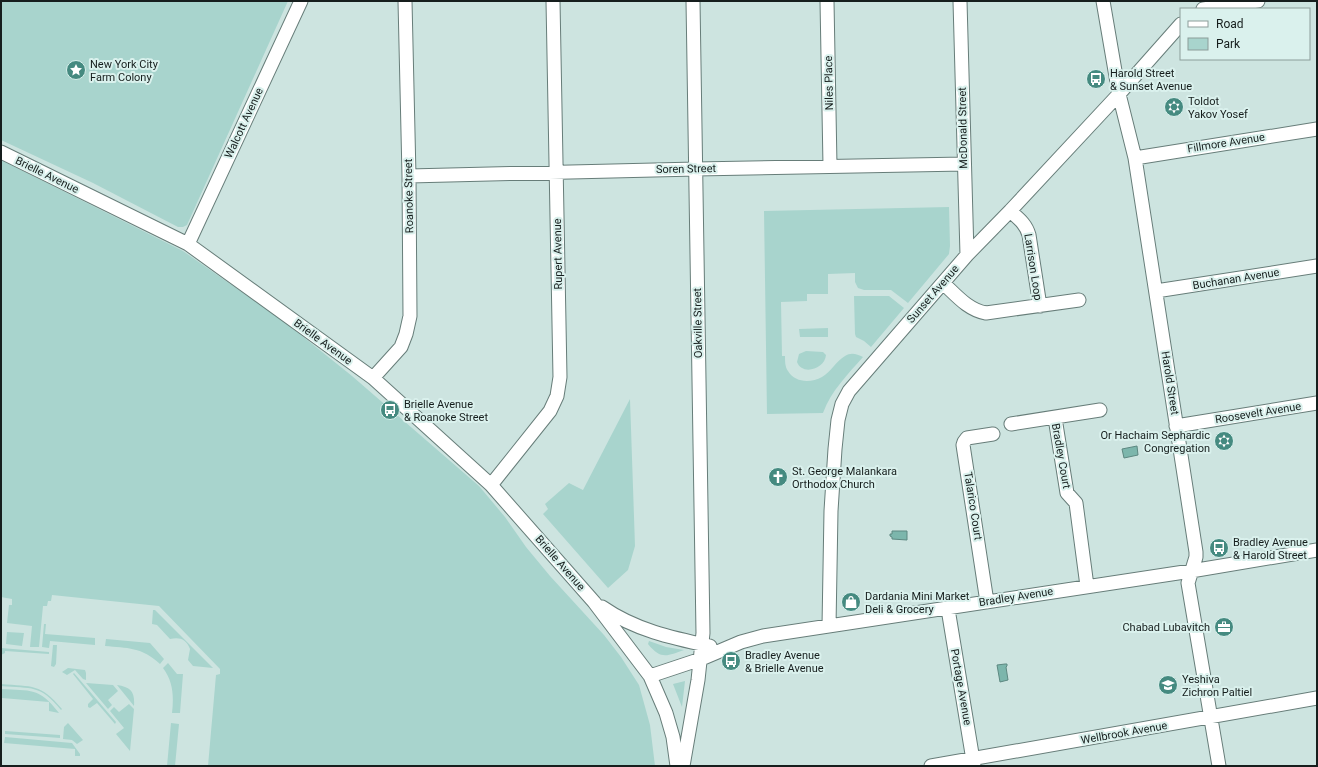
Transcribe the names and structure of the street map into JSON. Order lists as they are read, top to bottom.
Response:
{
  "streets": {
    "street": [
      "Niles Place",
      "Walcott Avenue",
      "McDonald Street",
      "Fillmore Avenue",
      "Soren Street",
      "Brielle Avenue",
      "Roanoke Street",
      "Rupert Avenue",
      "Larrison Loop",
      "Buchanan Avenue",
      "Sunset Avenue",
      "Oakville Street",
      "Harold Street",
      "Roosevelt Avenue",
      "Bradley Court",
      "Talarico Court",
      "Bradley Avenue",
      "Portage Avenue",
      "Wellbrook Avenue"
    ]
  },
  "crossings": [
    ["Niles Place", "Soren Street"],
    ["Walcott Avenue", "Brielle Avenue"],
    ["McDonald Street", "Soren Street"],
    ["McDonald Street", "Sunset Avenue"],
    ["Fillmore Avenue", "Harold Street"],
    ["Soren Street", "Roanoke Street"],
    ["Soren Street", "Rupert Avenue"],
    ["Soren Street", "Oakville Street"],
    ["Brielle Avenue", "Roanoke Street"],
    ["Brielle Avenue", "Rupert Avenue"],
    ["Brielle Avenue", "Oakville Street"],
    ["Brielle Avenue", "Bradley Avenue"],
    ["Larrison Loop", "Sunset Avenue"],
    ["Buchanan Avenue", "Harold Street"],
    ["Sunset Avenue", "Harold Street"],
    ["Sunset Avenue", "Bradley Avenue"],
    ["Harold Street", "Roosevelt Avenue"],
    ["Harold Street", "Bradley Avenue"],
    ["Harold Street", "Wellbrook Avenue"],
    ["Bradley Court", "Bradley Avenue"],
    ["Talarico Court", "Bradley Avenue"],
    ["Bradley Avenue", "Portage Avenue"],
    ["Portage Avenue", "Wellbrook Avenue"]
  ],
  "places": {
    "place": ["New York City Farm Colony"],
    "bus stop": [
      "Harold Street & Sunset Avenue",
      "Brielle Avenue & Roanoke Street",
      "Bradley Avenue & Harold Street",
      "Bradley Avenue & Brielle Avenue"
    ],
    "synagogue": ["Toldot Yakov Yosef", "Or Hachaim Sephardic Congregation"],
    "church": ["St. George Malankara Orthodox Church"],
    "shop": ["Dardania Mini Market Deli & Grocery"],
    "office": ["Chabad Lubavitch"],
    "school or university": ["Yeshiva Zichron Paltiel"]
  },
  "legend": ["Road", "Park"]
}
